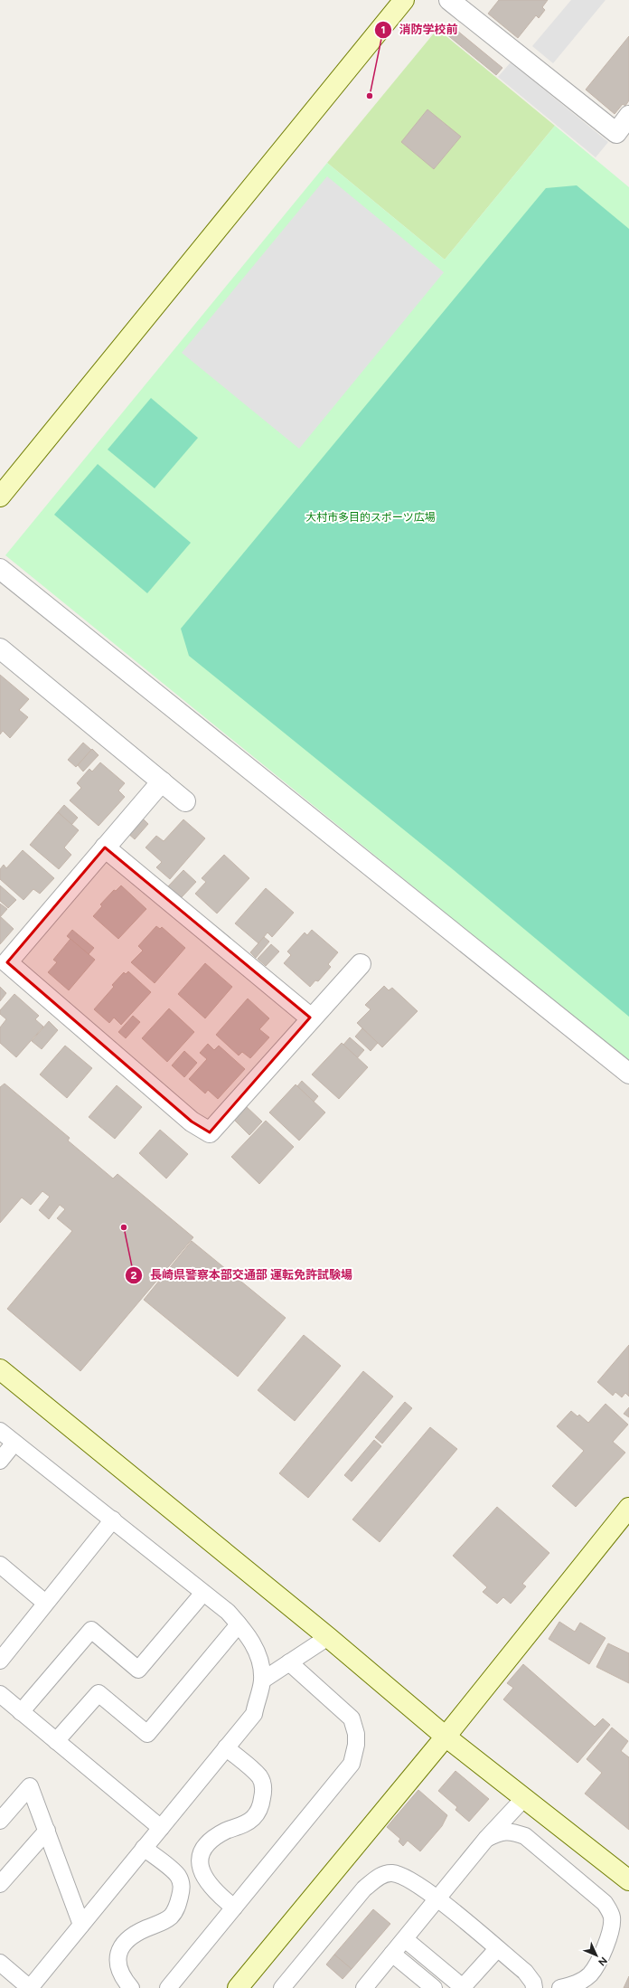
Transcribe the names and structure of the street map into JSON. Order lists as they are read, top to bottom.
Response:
{
  "parks": ["大村市多目的スポーツ広場"],
  "places": ["消防学校前", "長崎県警察本部交通部 運転免許試験場"],
  "north": "bottom right"
}
